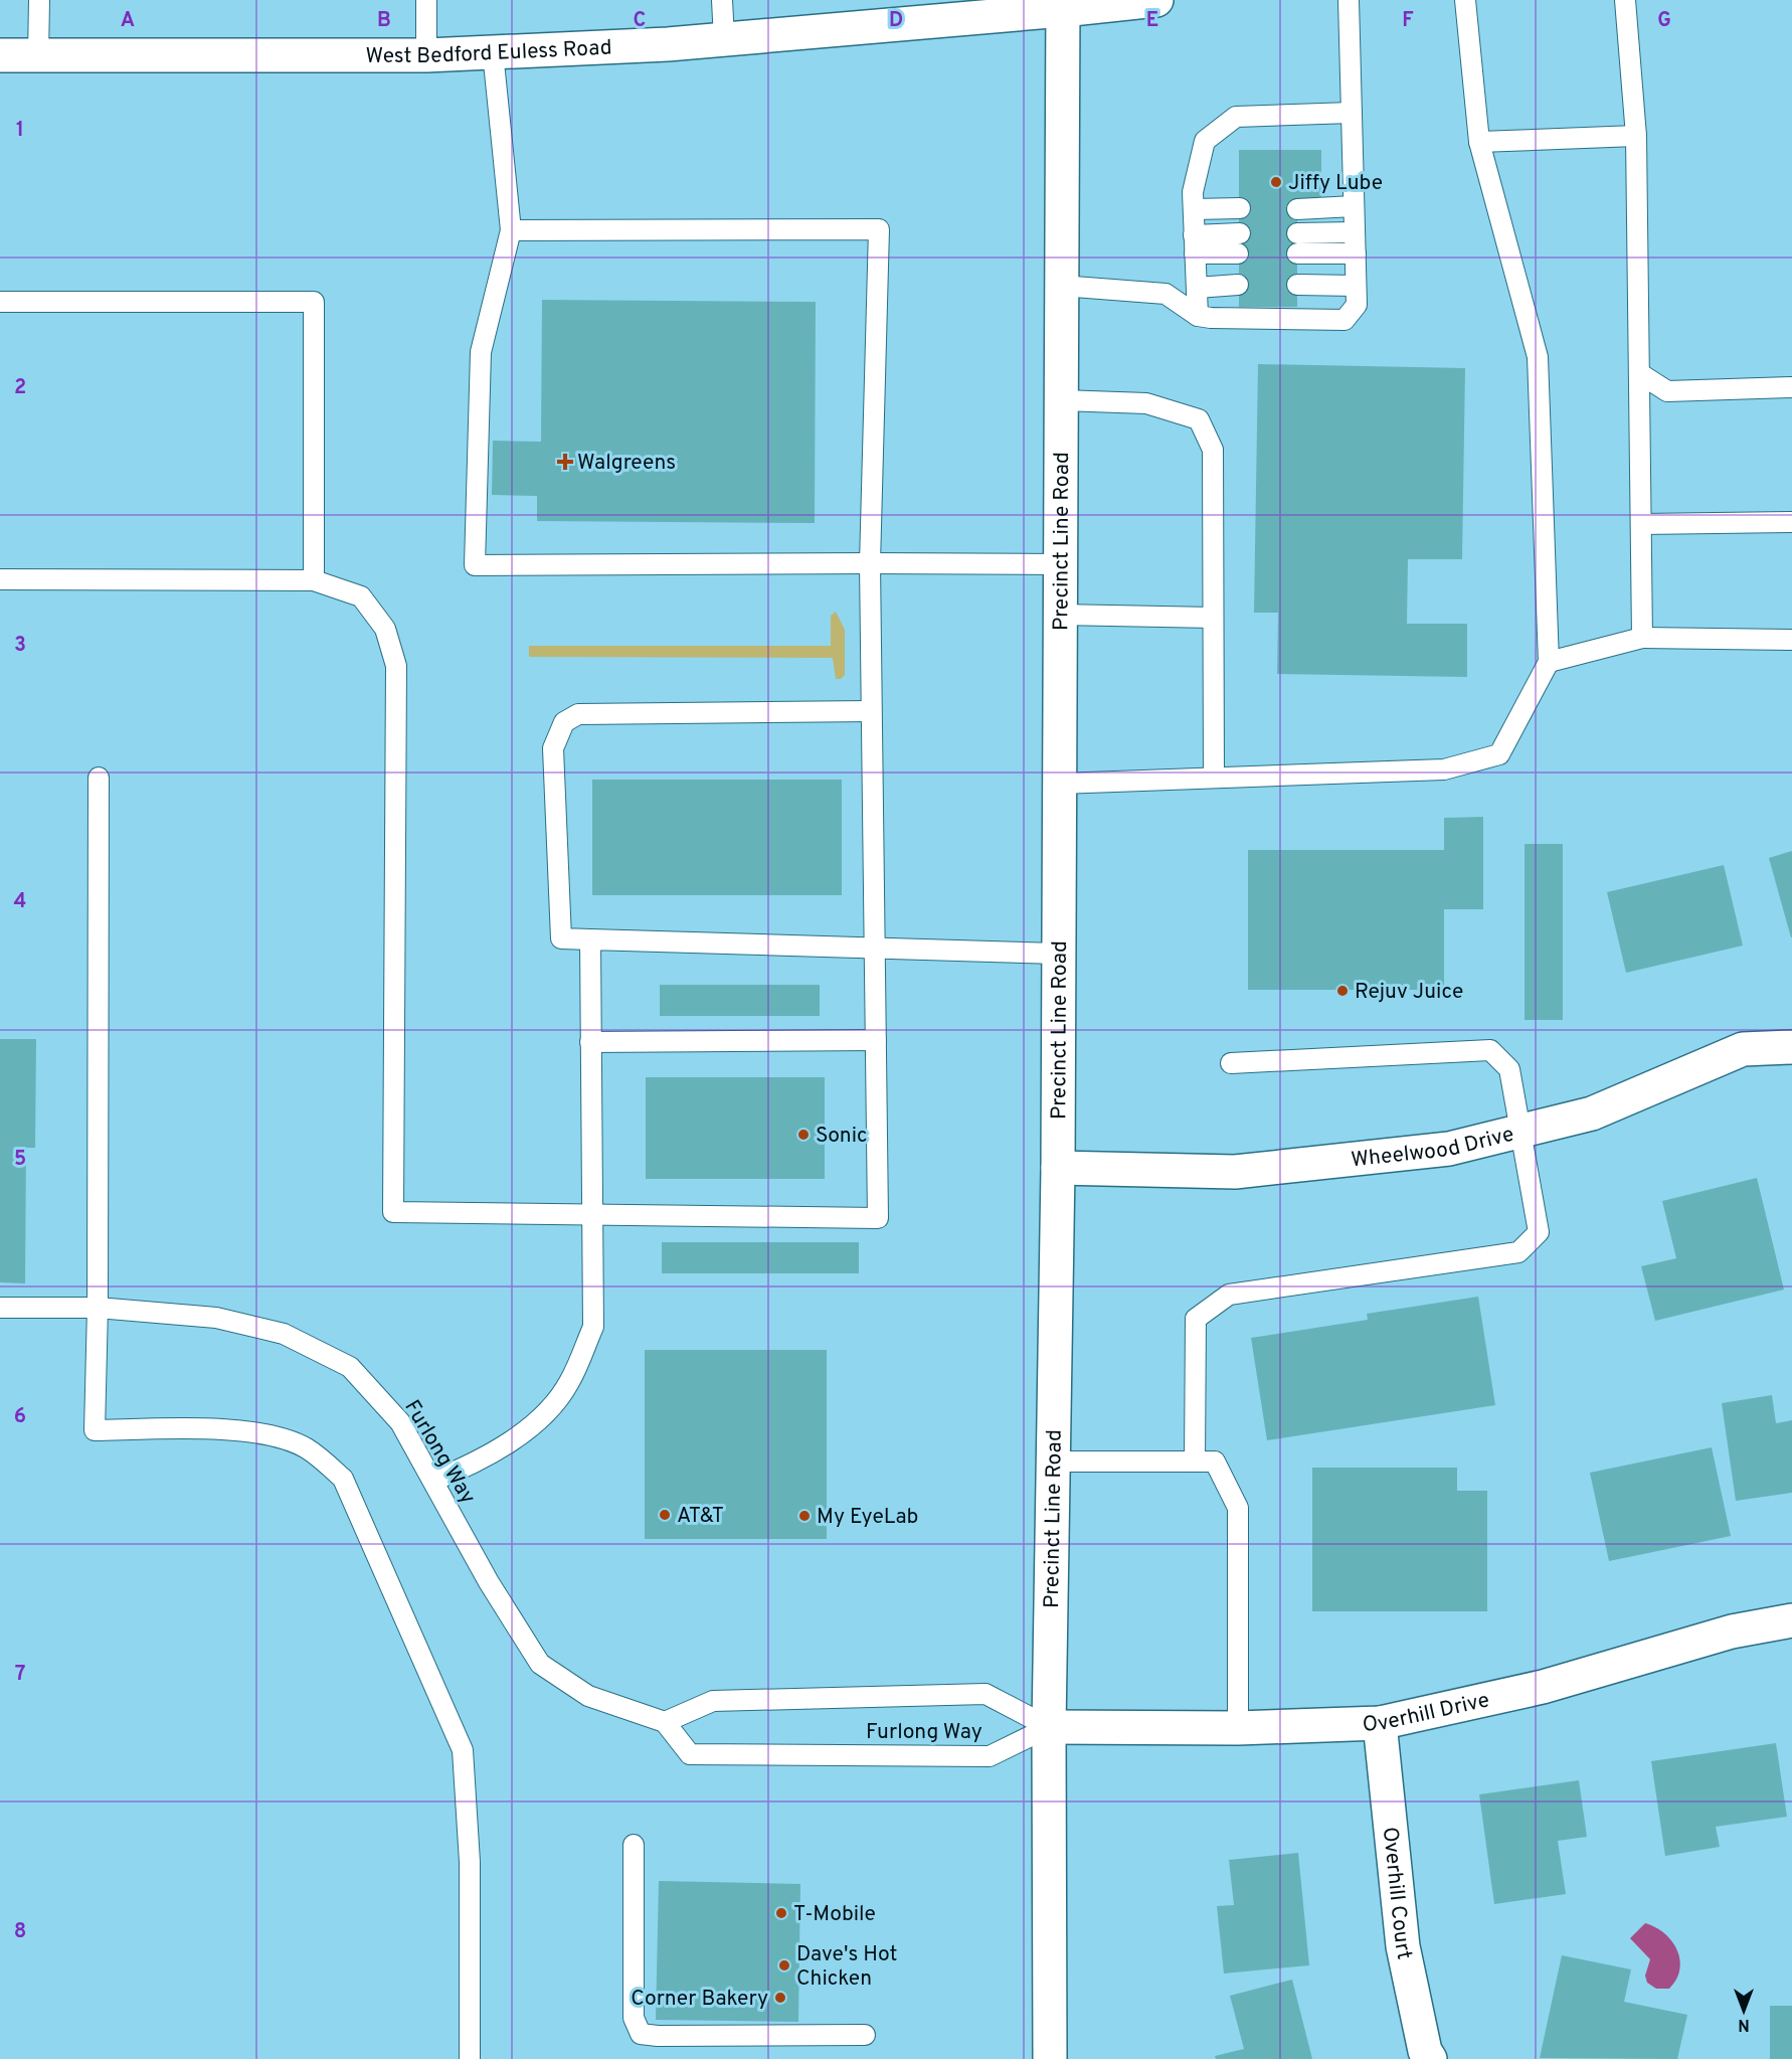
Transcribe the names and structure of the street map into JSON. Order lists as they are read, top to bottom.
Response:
{
  "streets": {
    "main road": [
      "West Bedford Euless Road",
      "Precinct Line Road",
      "Wheelwood Drive",
      "Overhill Drive",
      "Overhill Court"
    ],
    "lane": ["Furlong Way"]
  },
  "crossings": [
    ["West Bedford Euless Road", "Precinct Line Road"],
    ["Precinct Line Road", "Wheelwood Drive"],
    ["Precinct Line Road", "Furlong Way"],
    ["Precinct Line Road", "Overhill Drive"],
    ["Furlong Way", "Overhill Drive"],
    ["Overhill Drive", "Overhill Court"]
  ],
  "places": {
    "other": [
      "Jiffy Lube",
      "Rejuv Juice",
      "Sonic",
      "AT&T",
      "My EyeLab",
      "T-Mobile",
      "Dave's Hot Chicken",
      "Corner Bakery"
    ],
    "health": ["Walgreens"]
  },
  "north": "bottom",
  "grid": {
    "columns": [
      "A",
      "B",
      "C",
      "D",
      "E",
      "F",
      "G"
    ],
    "rows": [
      "1",
      "2",
      "3",
      "4",
      "5",
      "6",
      "7",
      "8"
    ]
  }
}
